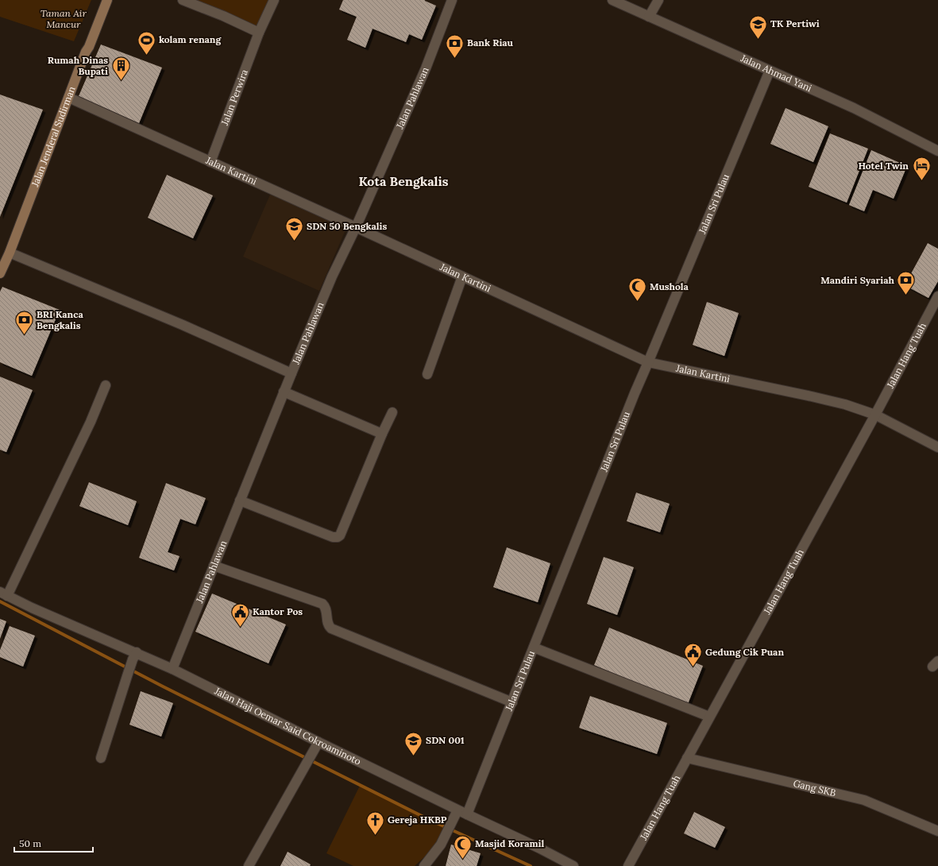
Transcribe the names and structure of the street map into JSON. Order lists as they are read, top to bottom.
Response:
{
  "streets": {
    "street": [
      "Jalan Ahmad Yani",
      "Jalan Perwira",
      "Jalan Pahlawan",
      "Jalan Jenderal Sudirman",
      "Jalan Kartini",
      "Jalan Sri Pulau",
      "Jalan Hang Tuah",
      "Jalan Haji Oemar Said Cokroaminoto",
      "Gang SKB"
    ]
  },
  "crossings": [
    ["Jalan Ahmad Yani", "Jalan Sri Pulau"],
    ["Jalan Perwira", "Jalan Kartini"],
    ["Jalan Pahlawan", "Jalan Kartini"],
    ["Jalan Pahlawan", "Jalan Haji Oemar Said Cokroaminoto"],
    ["Jalan Jenderal Sudirman", "Jalan Kartini"],
    ["Jalan Kartini", "Jalan Sri Pulau"],
    ["Jalan Kartini", "Jalan Hang Tuah"],
    ["Jalan Sri Pulau", "Jalan Haji Oemar Said Cokroaminoto"],
    ["Jalan Hang Tuah", "Gang SKB"]
  ],
  "districts": ["Kota Bengkalis"],
  "parks": ["Taman Air Mancur"],
  "places": {
    "school or university": ["TK Pertiwi", "SDN 50 Bengkalis", "SDN 001"],
    "sports": ["kolam renang"],
    "bank": ["Bank Riau", "Mandiri Syariah", "BRI Kanca Bengkalis"],
    "building": ["Rumah Dinas Bupati"],
    "hotel": ["Hotel Twin"],
    "mosque": ["Mushola", "Masjid Koramil"],
    "public building": ["Kantor Pos", "Gedung Cik Puan"],
    "church": ["Gereja HKBP"]
  },
  "scale_bar": "50 m"
}
